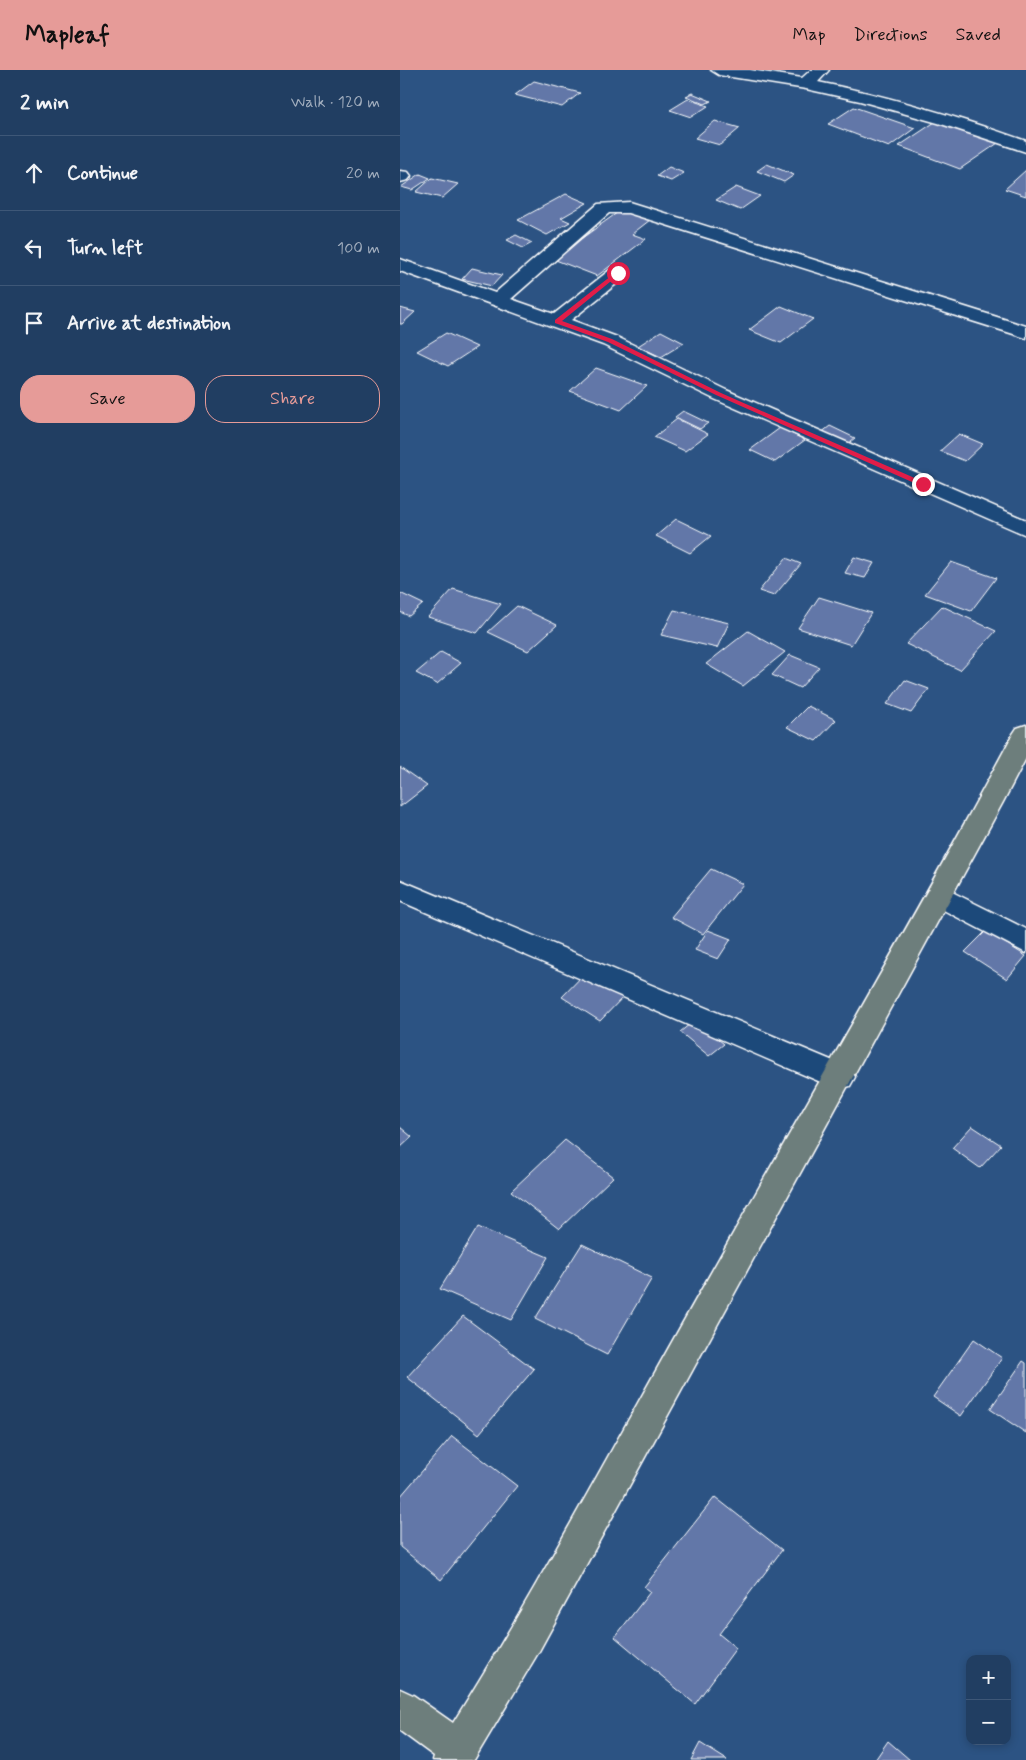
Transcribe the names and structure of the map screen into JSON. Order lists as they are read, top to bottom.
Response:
{
  "page": {
    "header": "Mapleaf",
    "nav": ["Map", "Directions", "Saved"],
    "heading": ["2 min", "Walk · 120 m"],
    "list": [
      ["Continue", "20 m"],
      ["Turn left", "100 m"],
      "Arrive at destination"
    ],
    "buttons": ["Save", "Share"],
    "map_buttons": ["+", "−"]
  }
}
